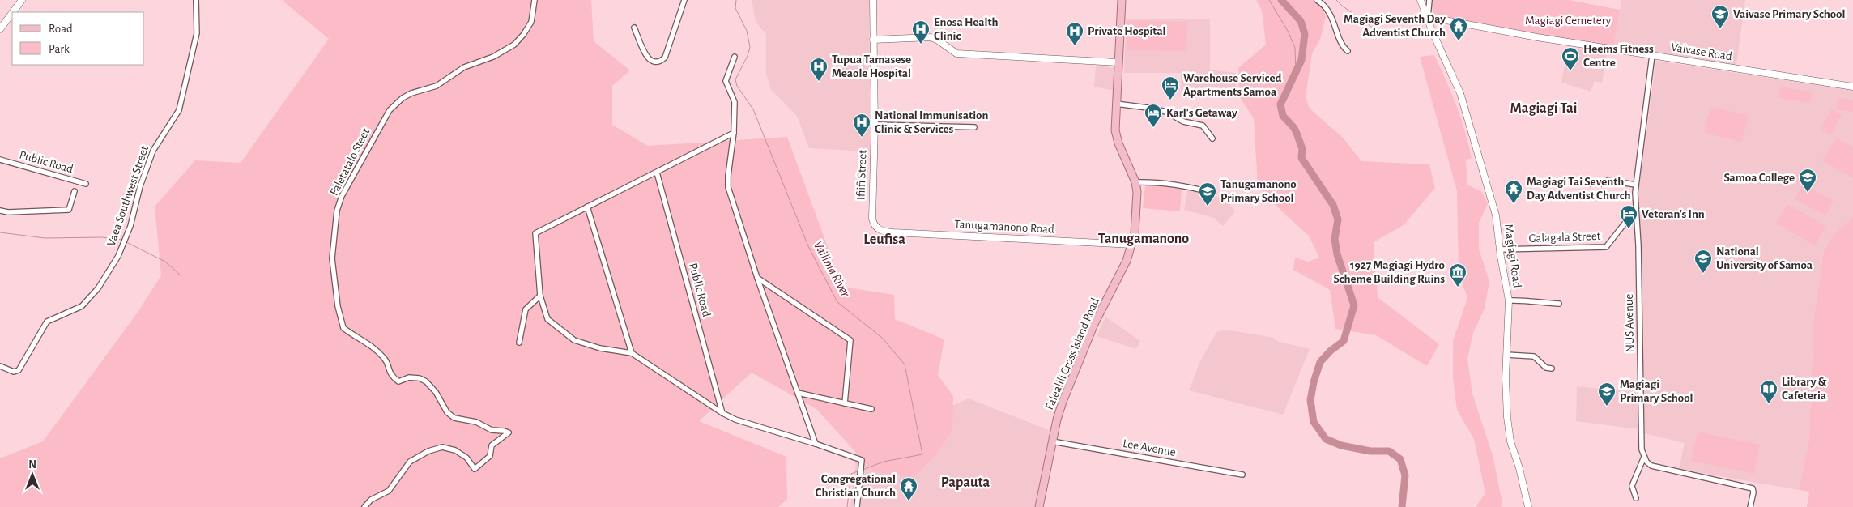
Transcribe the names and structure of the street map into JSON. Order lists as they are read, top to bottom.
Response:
{
  "streets": {
    "main road": [
      "Vaivase Road",
      "Ifiifi Street",
      "Tanugamanono Road",
      "Magiagi Road",
      "Falealili Cross Island Road"
    ],
    "street": [
      "Public Road",
      "Faletatalo Steet",
      "Vaea Southwest Street",
      "Galagala Street",
      "NUS Avenue",
      "Lee Avenue"
    ]
  },
  "crossings": [
    ["Vaivase Road", "Magiagi Road"],
    ["Vaivase Road", "NUS Avenue"],
    ["Ifiifi Street", "Tanugamanono Road"],
    ["Tanugamanono Road", "Falealili Cross Island Road"],
    ["Galagala Street", "Magiagi Road"],
    ["Galagala Street", "NUS Avenue"],
    ["Falealili Cross Island Road", "Lee Avenue"]
  ],
  "districts": [
    "Magiagi Tai",
    "Tanugamanono",
    "Leufisa",
    "Papauta"
  ],
  "water": ["Vailima River"],
  "parks": ["Magiagi Cemetery"],
  "places": {
    "school or university": [
      "Vaivase Primary School",
      "Samoa College",
      "Tanugamanono Primary School",
      "National University of Samoa",
      "Magiagi Primary School"
    ],
    "temple": ["Magiagi Seventh Day Adventist Church", "Magiagi Tai Seventh Day Adventist Church", "Congregational Christian Church"],
    "hospital": [
      "Enosa Health Clinic",
      "Private Hospital",
      "Tupua Tamasese Meaole Hospital",
      "National Immunisation Clinic & Services"
    ],
    "sports": ["Heems Fitness Centre"],
    "hotel": ["Warehouse Serviced Apartments Samoa", "Karl's Getaway", "Veteran's Inn"],
    "museum": ["1927 Magiagi Hydro Scheme Building Ruins"],
    "library": ["Library & Cafeteria"]
  },
  "legend": ["Road", "Park"],
  "north": "top"
}
